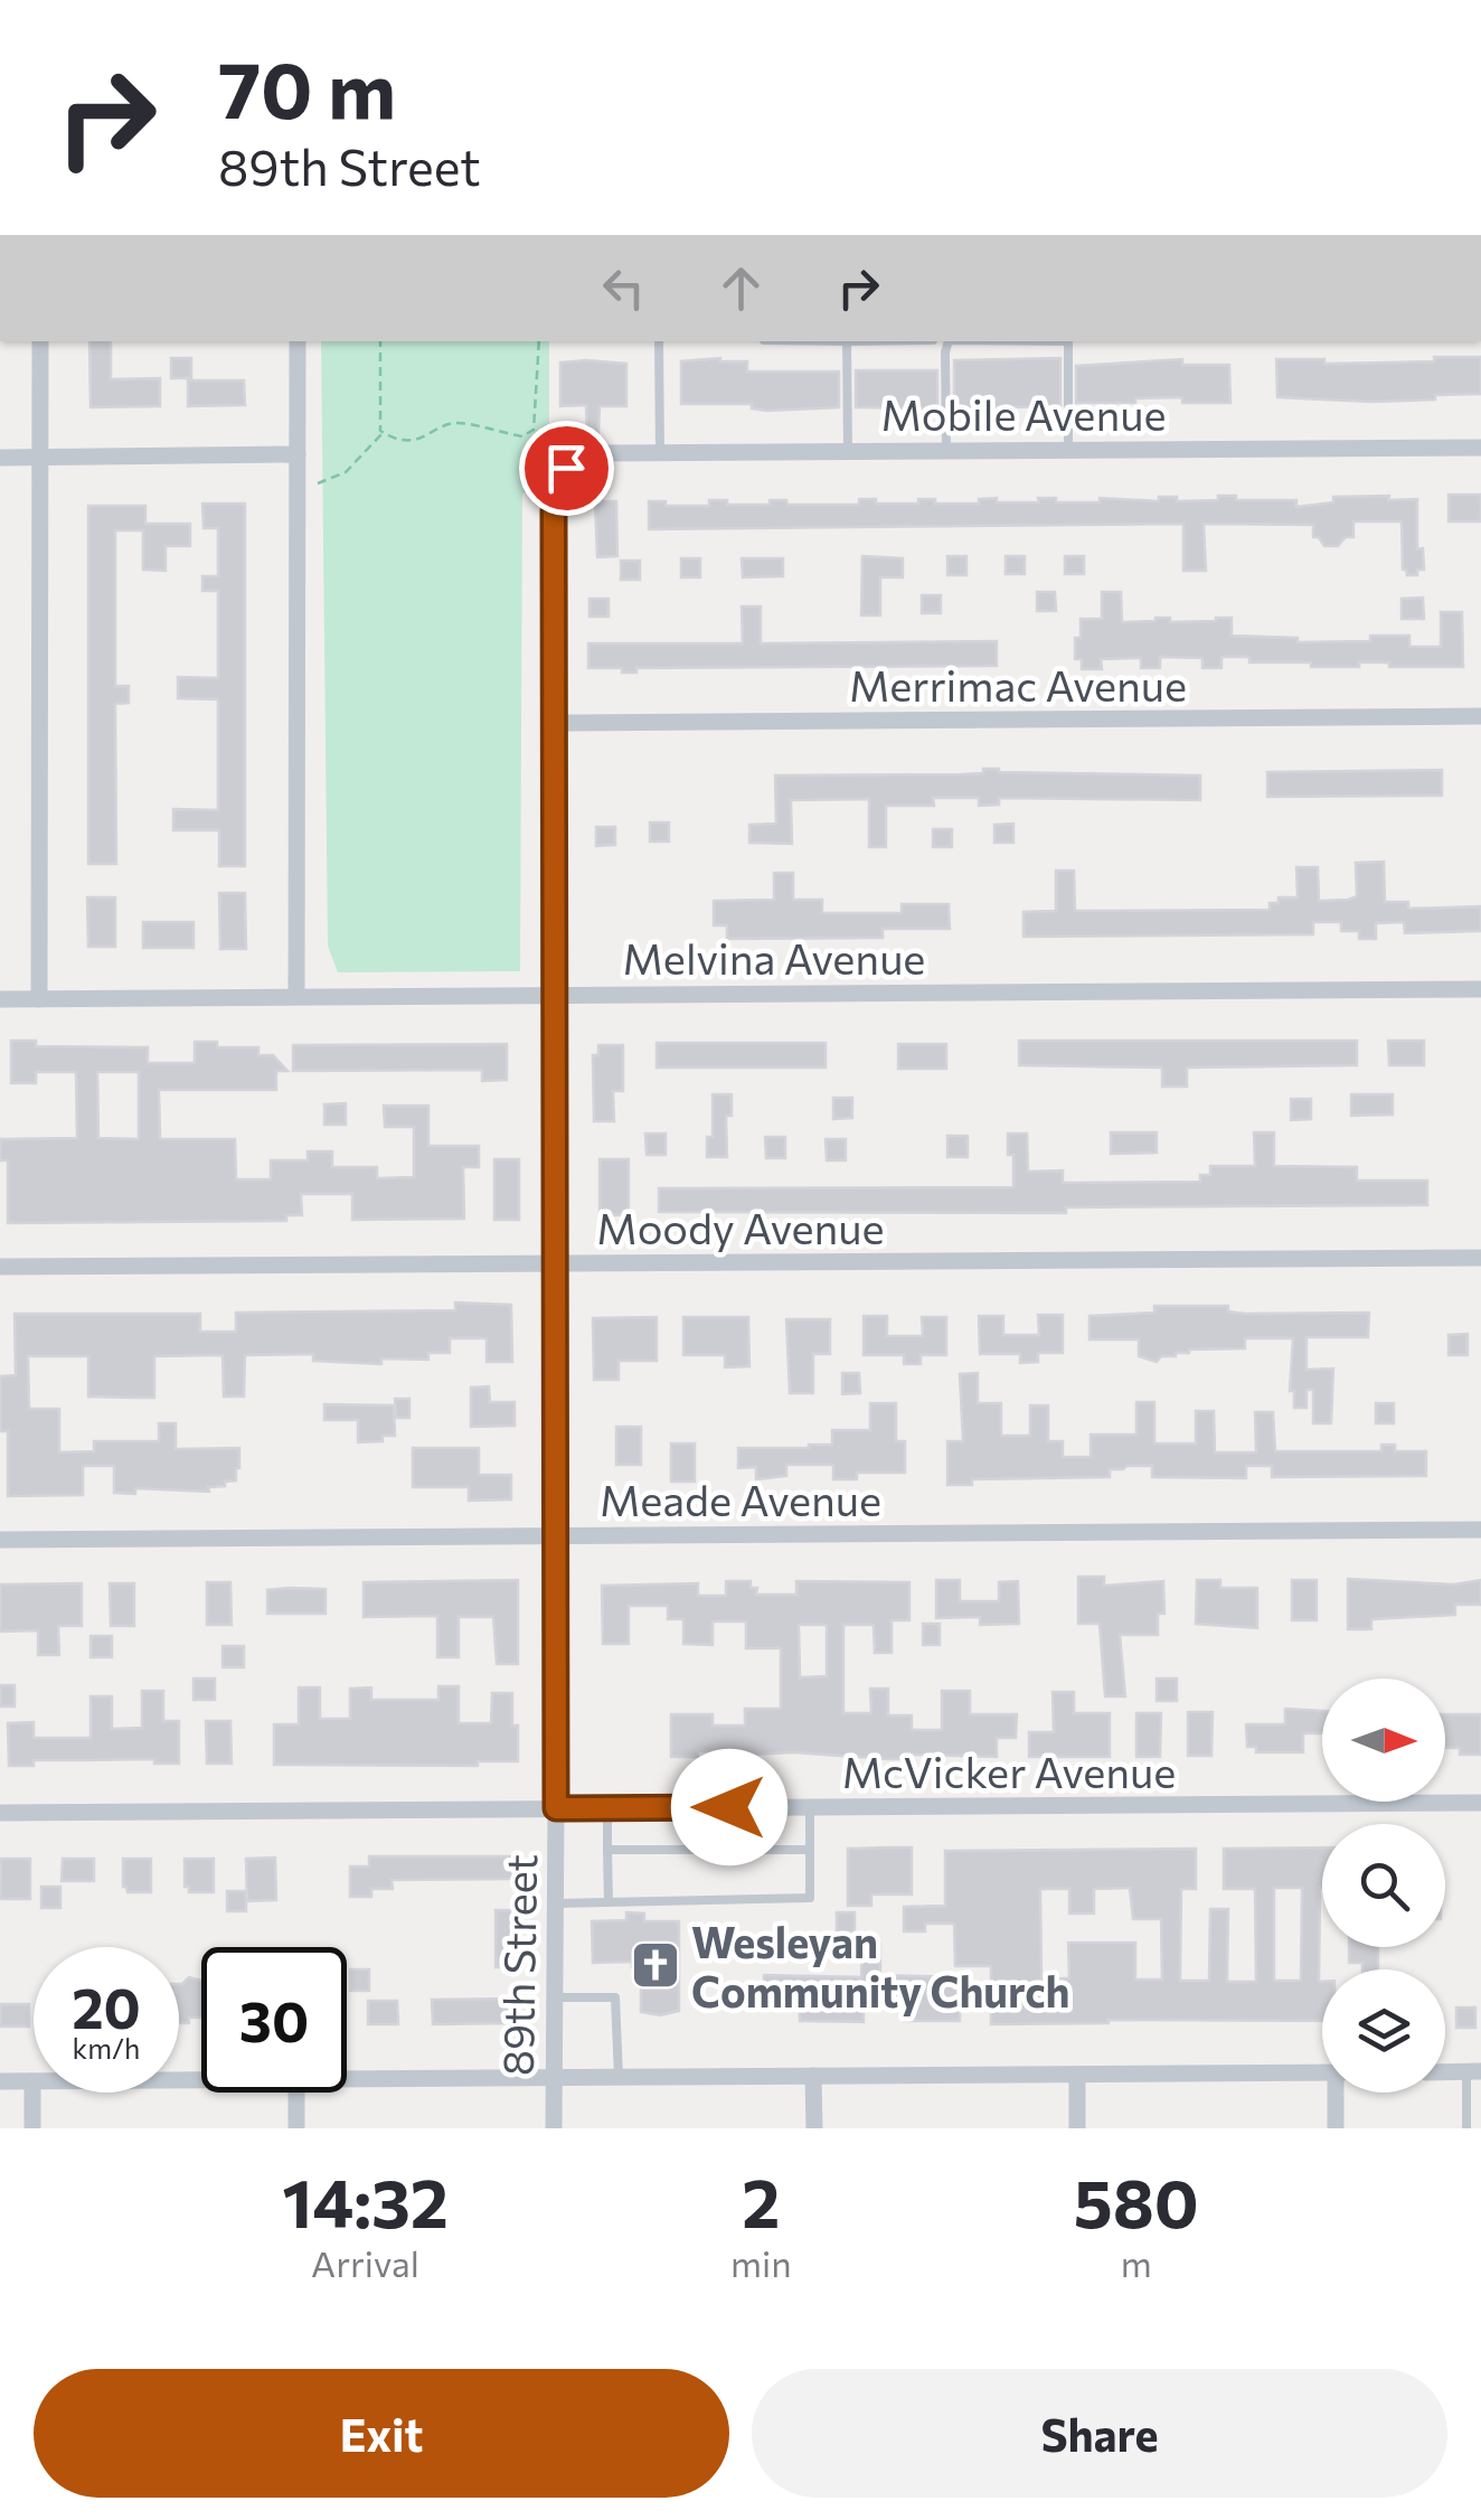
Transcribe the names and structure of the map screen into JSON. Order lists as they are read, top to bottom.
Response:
{
  "streets": {
    "street": [
      "Mobile Avenue",
      "Merrimac Avenue",
      "Melvina Avenue",
      "Moody Avenue",
      "Meade Avenue",
      "McVicker Avenue",
      "89th Street"
    ]
  },
  "crossings": [
    ["Mobile Avenue", "89th Street"],
    ["Merrimac Avenue", "89th Street"],
    ["Melvina Avenue", "89th Street"],
    ["Moody Avenue", "89th Street"],
    ["Meade Avenue", "89th Street"],
    ["McVicker Avenue", "89th Street"]
  ],
  "places": {
    "church": ["Wesleyan Community Church"]
  },
  "north": "right",
  "page": {
    "turn": ["70 m", "89th Street"],
    "speed": "20 km/h",
    "limit": "30",
    "eta": [
      "14:32",
      "Arrival",
      "2",
      "min",
      "580",
      "m"
    ],
    "buttons": ["Exit", "Share"]
  }
}
